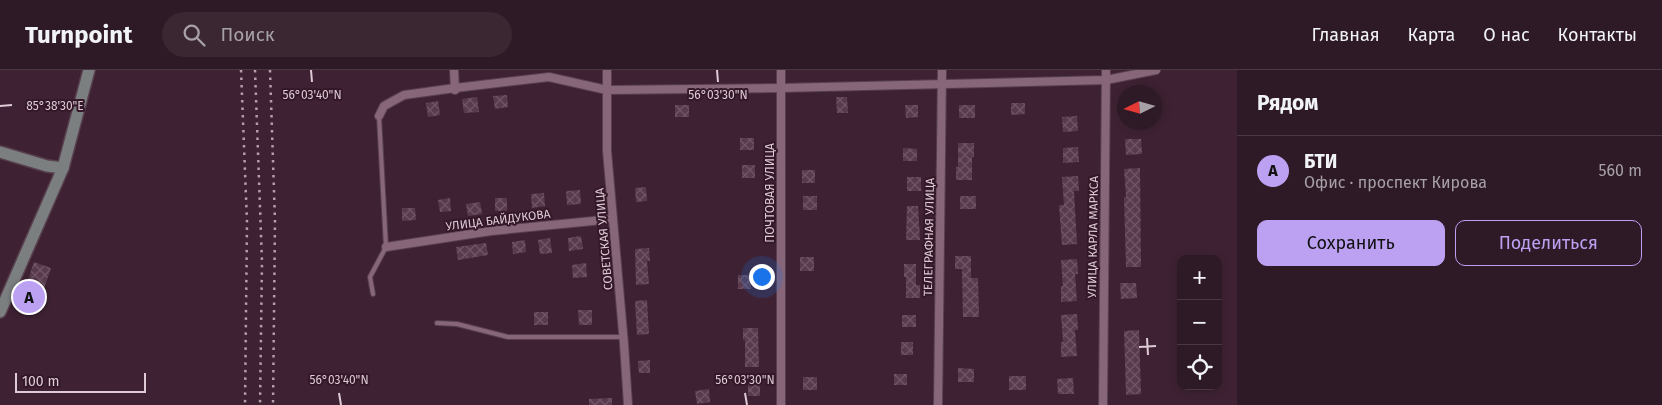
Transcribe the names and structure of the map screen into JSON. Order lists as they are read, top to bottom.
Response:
{
  "streets": {
    "street": [
      "ПОЧТОВАЯ УЛИЦА",
      "УЛИЦА БАЙДУКОВА",
      "ТЕЛЕГРАФНАЯ УЛИЦА",
      "УЛИЦА КАРЛА МАРКСА",
      "СОВЕТСКАЯ УЛИЦА"
    ]
  },
  "crossings": [
    ["УЛИЦА БАЙДУКОВА", "СОВЕТСКАЯ УЛИЦА"]
  ],
  "scale_bar": "100 m",
  "north": "left",
  "page": {
    "header": "Turnpoint",
    "search": "Поиск",
    "nav": [
      "Главная",
      "Карта",
      "О нас",
      "Контакты"
    ],
    "heading": "Рядом",
    "list": [
      {
        "mark": "A",
        "name": "БТИ",
        "note": "Офис · проспект Кирова",
        "value": "560 m"
      }
    ],
    "buttons": ["Сохранить", "Поделиться"],
    "map_buttons": ["+", "−"],
    "pins": "A",
    "scale": "100 m"
  },
  "coordinates": ["56°03'40\"N", "56°03'30\"N", "85°38'30\"E"]
}
